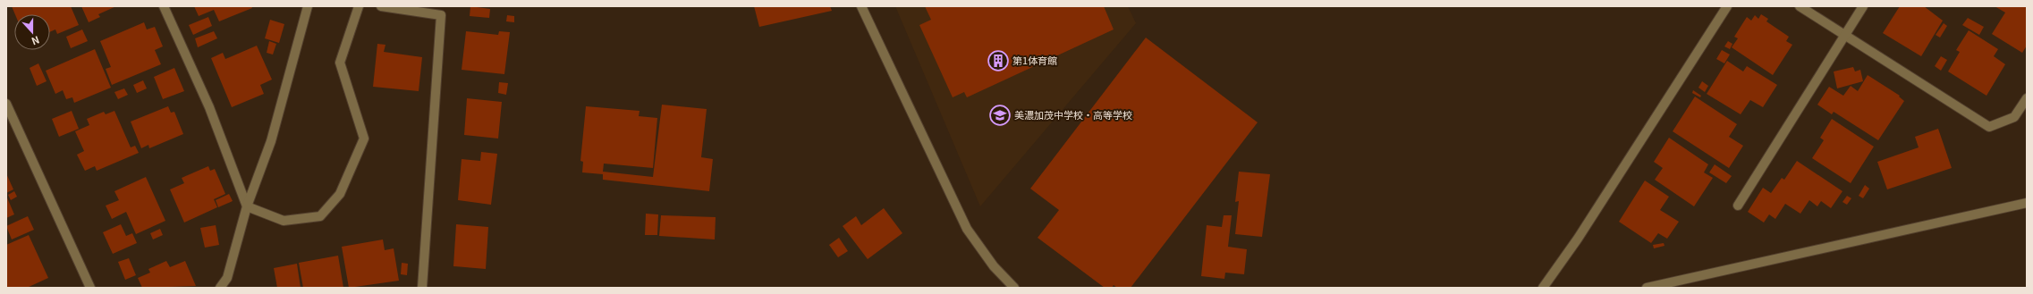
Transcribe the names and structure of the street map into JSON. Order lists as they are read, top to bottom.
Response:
{
  "places": {
    "building": ["第1体育館"],
    "school or university": ["美濃加茂中学校・高等学校"]
  },
  "north": "bottom"
}
